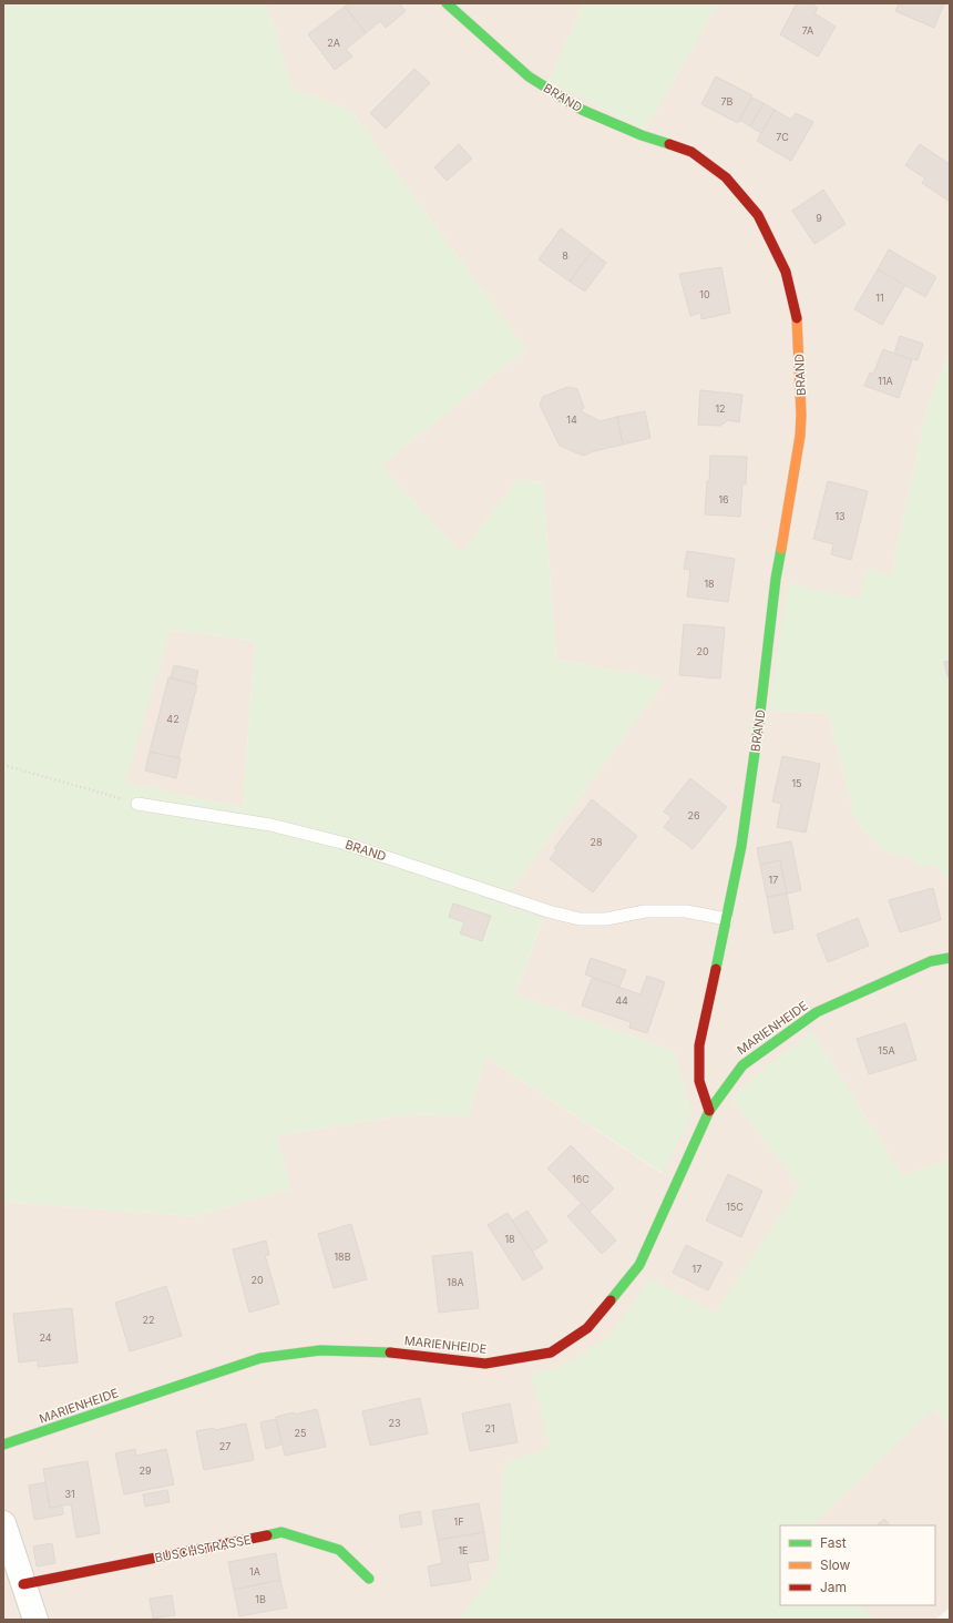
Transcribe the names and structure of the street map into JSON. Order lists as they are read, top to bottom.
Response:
{
  "streets": {
    "street": ["BRAND", "MARIENHEIDE", "BUSCHSTRASSE"]
  },
  "crossings": [
    ["BRAND", "MARIENHEIDE"]
  ],
  "house_numbers": [
    "7A",
    "2A",
    "7B",
    "7C",
    "9",
    "8",
    "10",
    "11",
    "11A",
    "12",
    "14",
    "16",
    "13",
    "18",
    "20",
    "42",
    "15",
    "26",
    "28",
    "17",
    "44",
    "15A",
    "16C",
    "15C",
    "18",
    "18B",
    "17",
    "20",
    "18A",
    "22",
    "24",
    "23",
    "21",
    "25",
    "27",
    "29",
    "31",
    "1F",
    "1E",
    "1A",
    "1B"
  ],
  "legend": ["Fast", "Slow", "Jam"]
}
